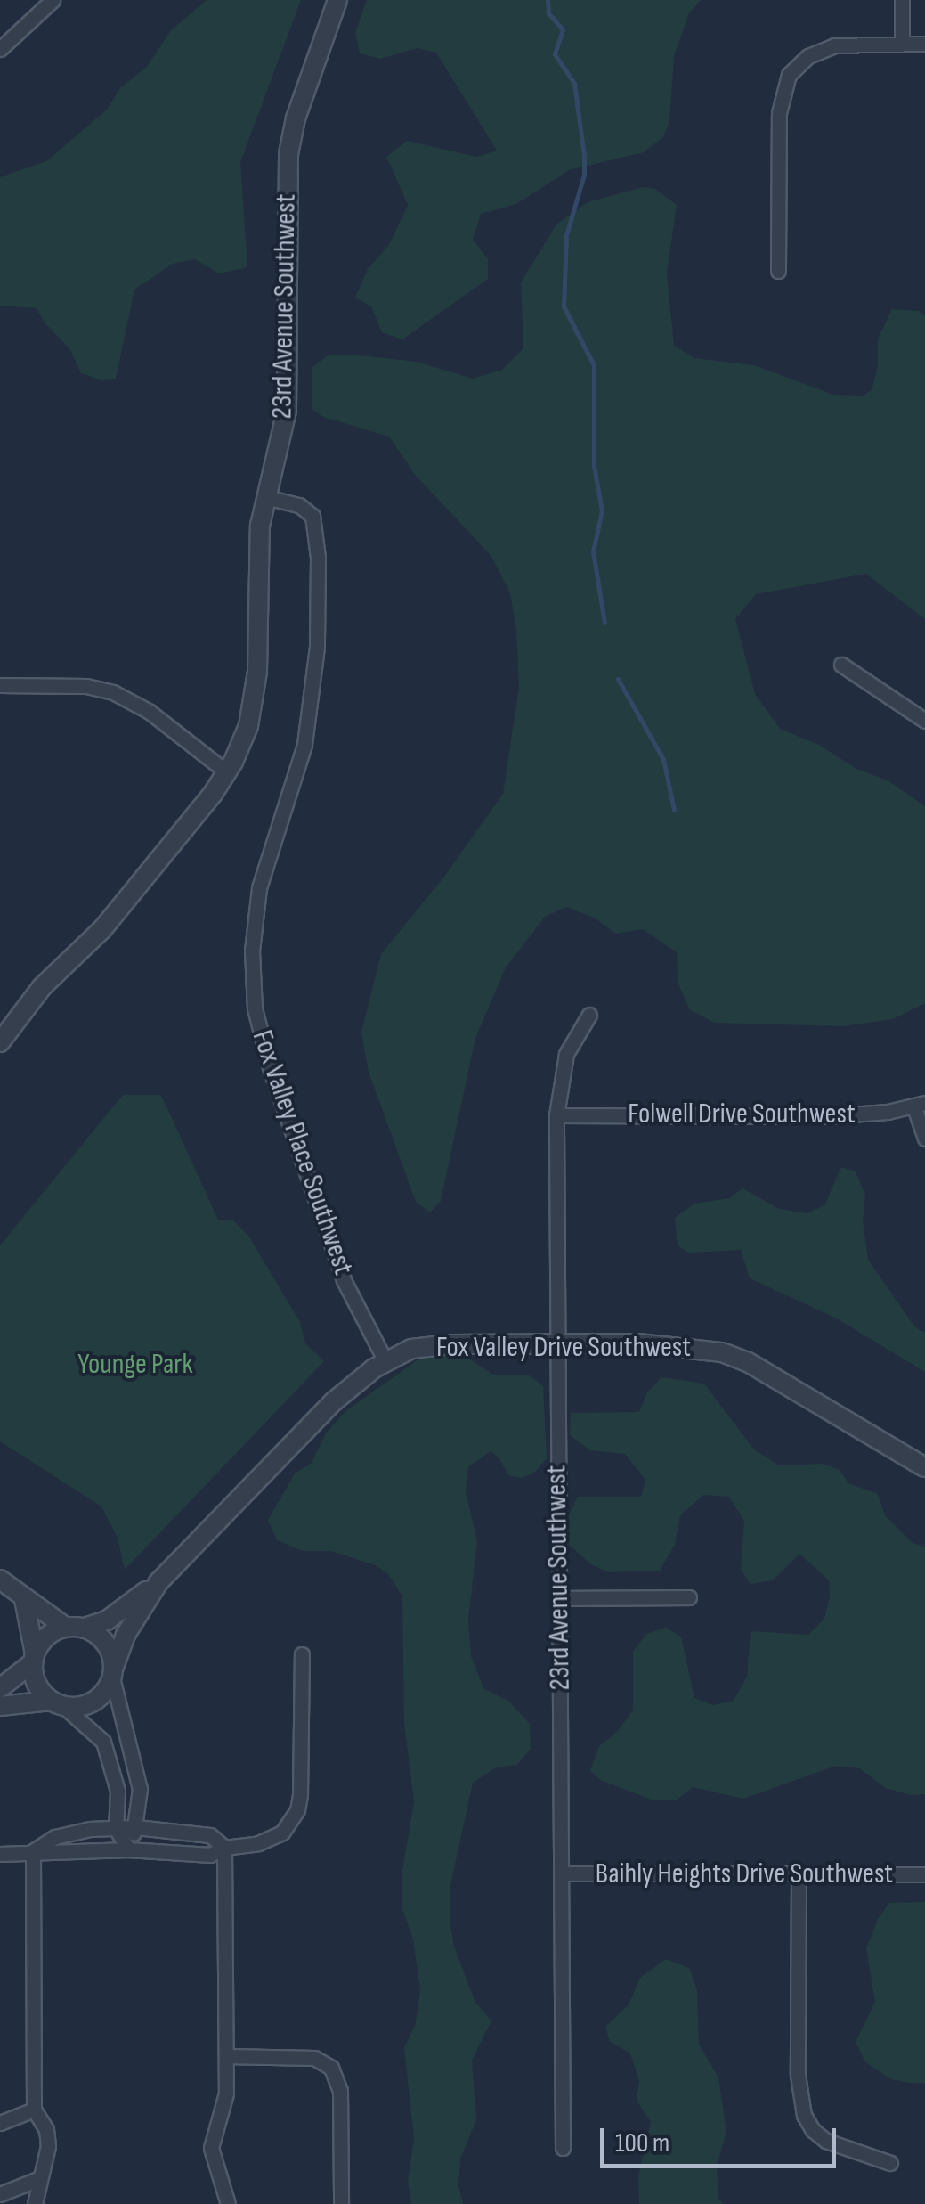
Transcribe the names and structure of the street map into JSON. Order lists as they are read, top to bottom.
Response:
{
  "streets": {
    "street": [
      "23rd Avenue Southwest",
      "Folwell Drive Southwest",
      "Fox Valley Place Southwest",
      "Fox Valley Drive Southwest",
      "Baihly Heights Drive Southwest"
    ]
  },
  "crossings": [
    ["23rd Avenue Southwest", "Folwell Drive Southwest"],
    ["23rd Avenue Southwest", "Fox Valley Place Southwest"],
    ["23rd Avenue Southwest", "Fox Valley Drive Southwest"],
    ["23rd Avenue Southwest", "Baihly Heights Drive Southwest"],
    ["Fox Valley Place Southwest", "Fox Valley Drive Southwest"]
  ],
  "parks": ["Younge Park"],
  "scale_bar": "100 m"
}
